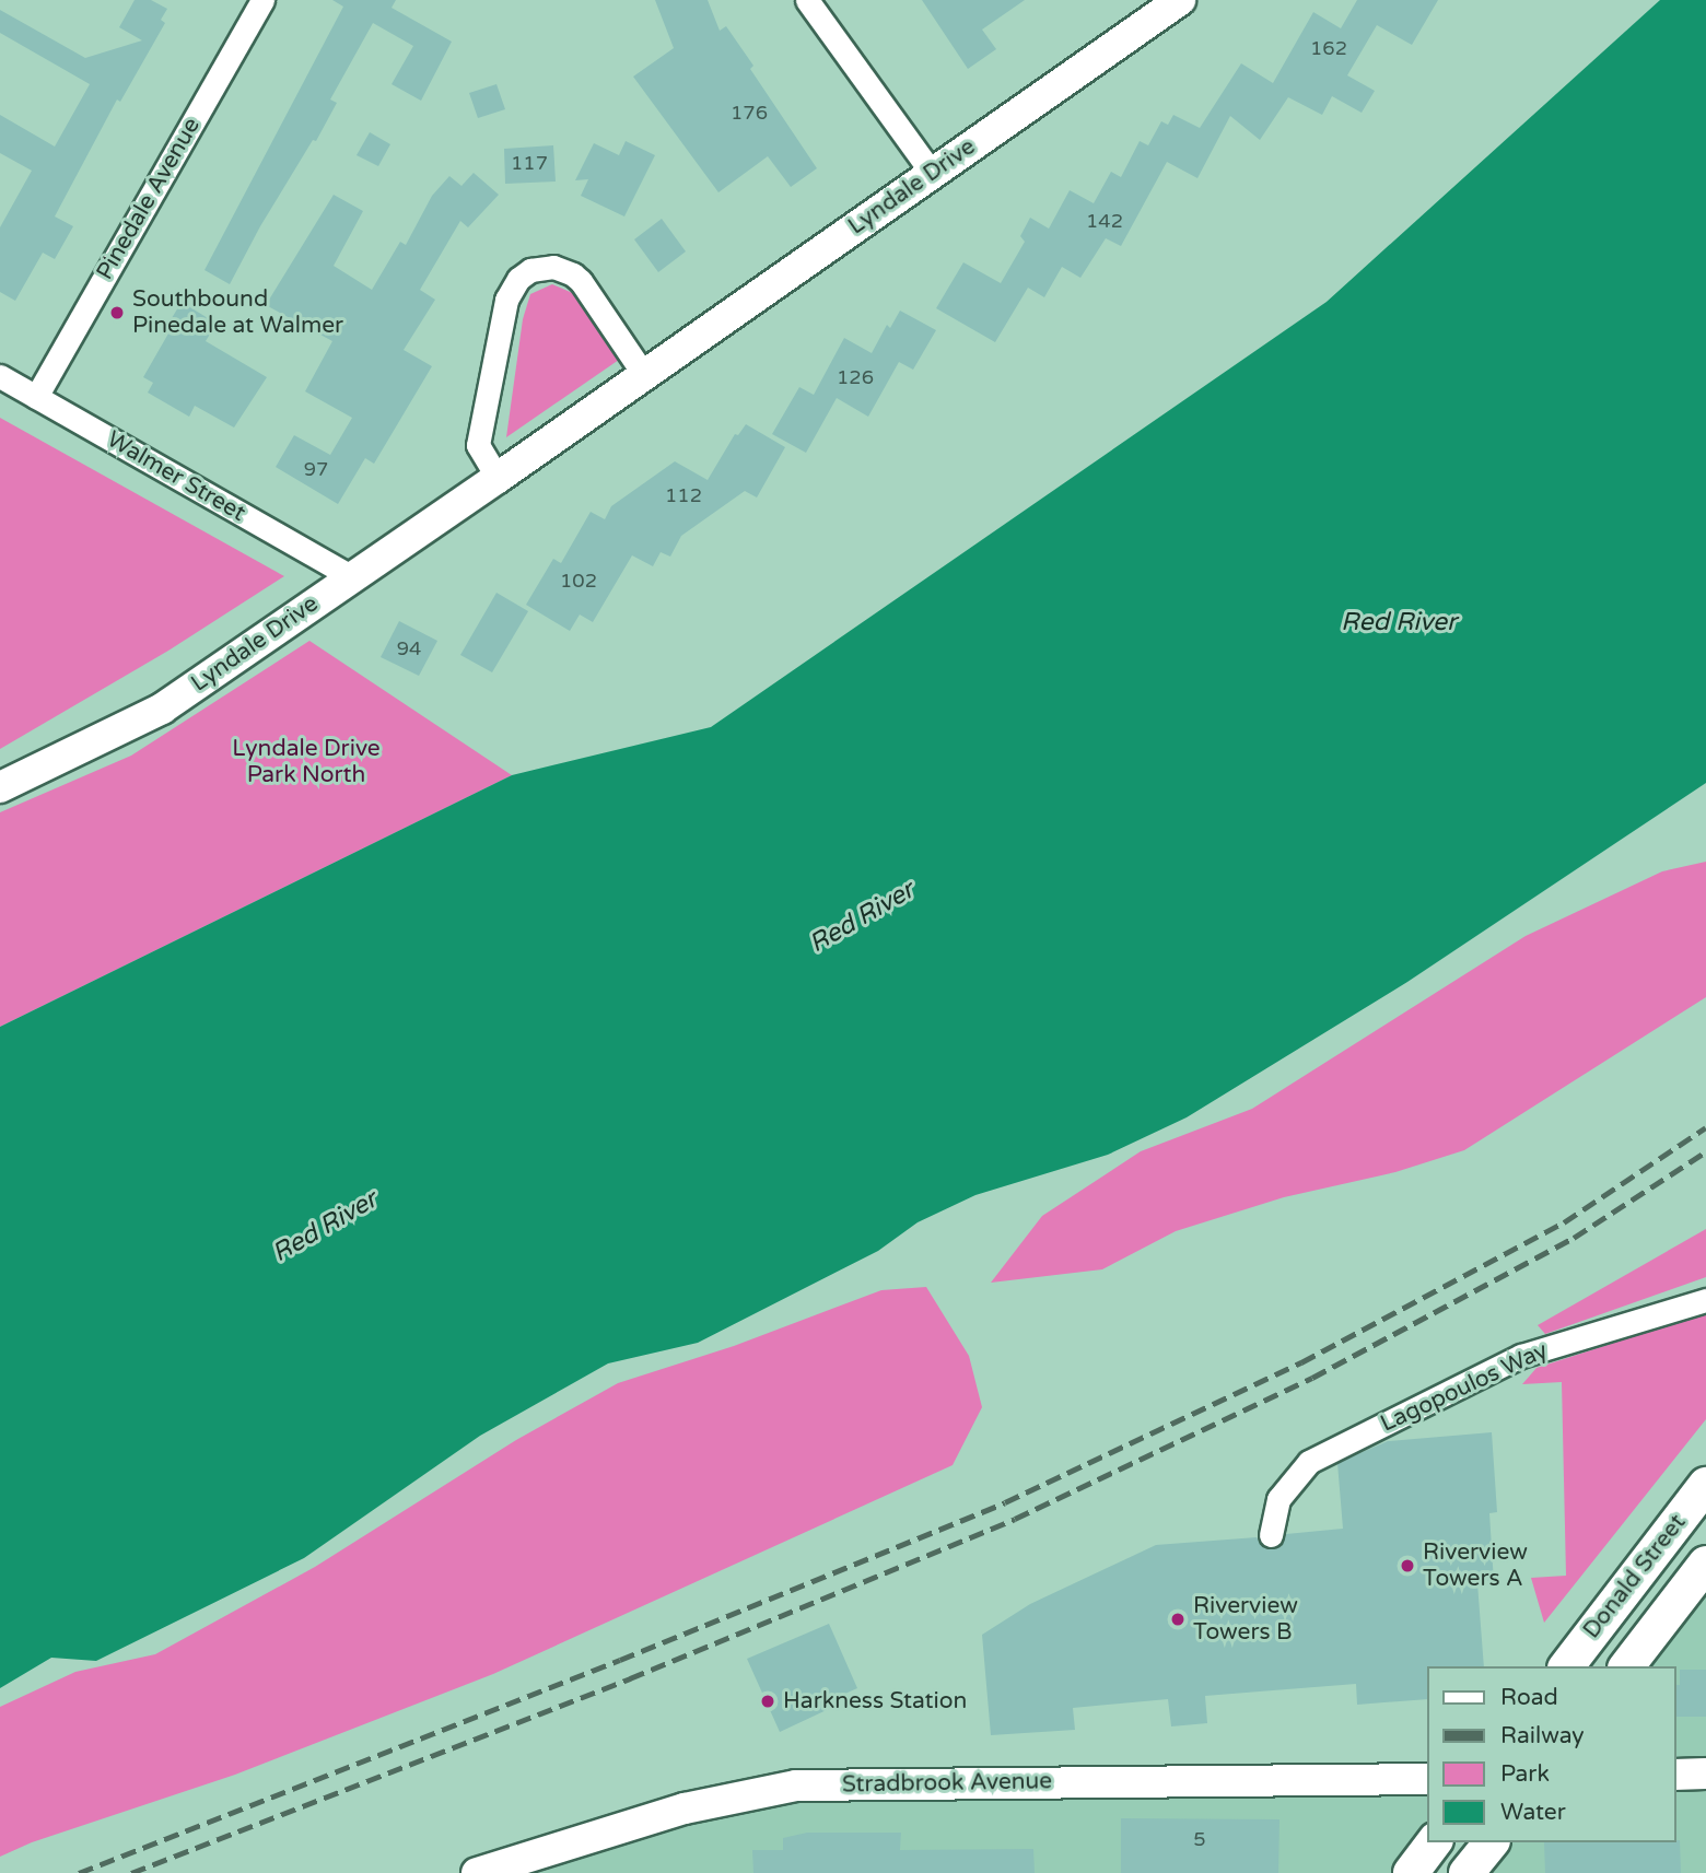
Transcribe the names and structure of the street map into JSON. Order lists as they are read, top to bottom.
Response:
{
  "streets": {
    "main road": ["Donald Street"],
    "street": [
      "Lyndale Drive",
      "Pinedale Avenue",
      "Walmer Street",
      "Lagopoulos Way",
      "Stradbrook Avenue"
    ]
  },
  "crossings": [
    ["Lyndale Drive", "Walmer Street"],
    ["Pinedale Avenue", "Walmer Street"]
  ],
  "water": ["Red River"],
  "parks": ["Lyndale Drive Park North"],
  "places": [
    "Southbound Pinedale at Walmer",
    "Riverview Towers A",
    "Riverview Towers B",
    "Harkness Station"
  ],
  "house_numbers": [
    "162",
    "176",
    "117",
    "142",
    "126",
    "97",
    "112",
    "102",
    "94",
    "5"
  ],
  "legend": [
    "Road",
    "Railway",
    "Park",
    "Water"
  ]
}
